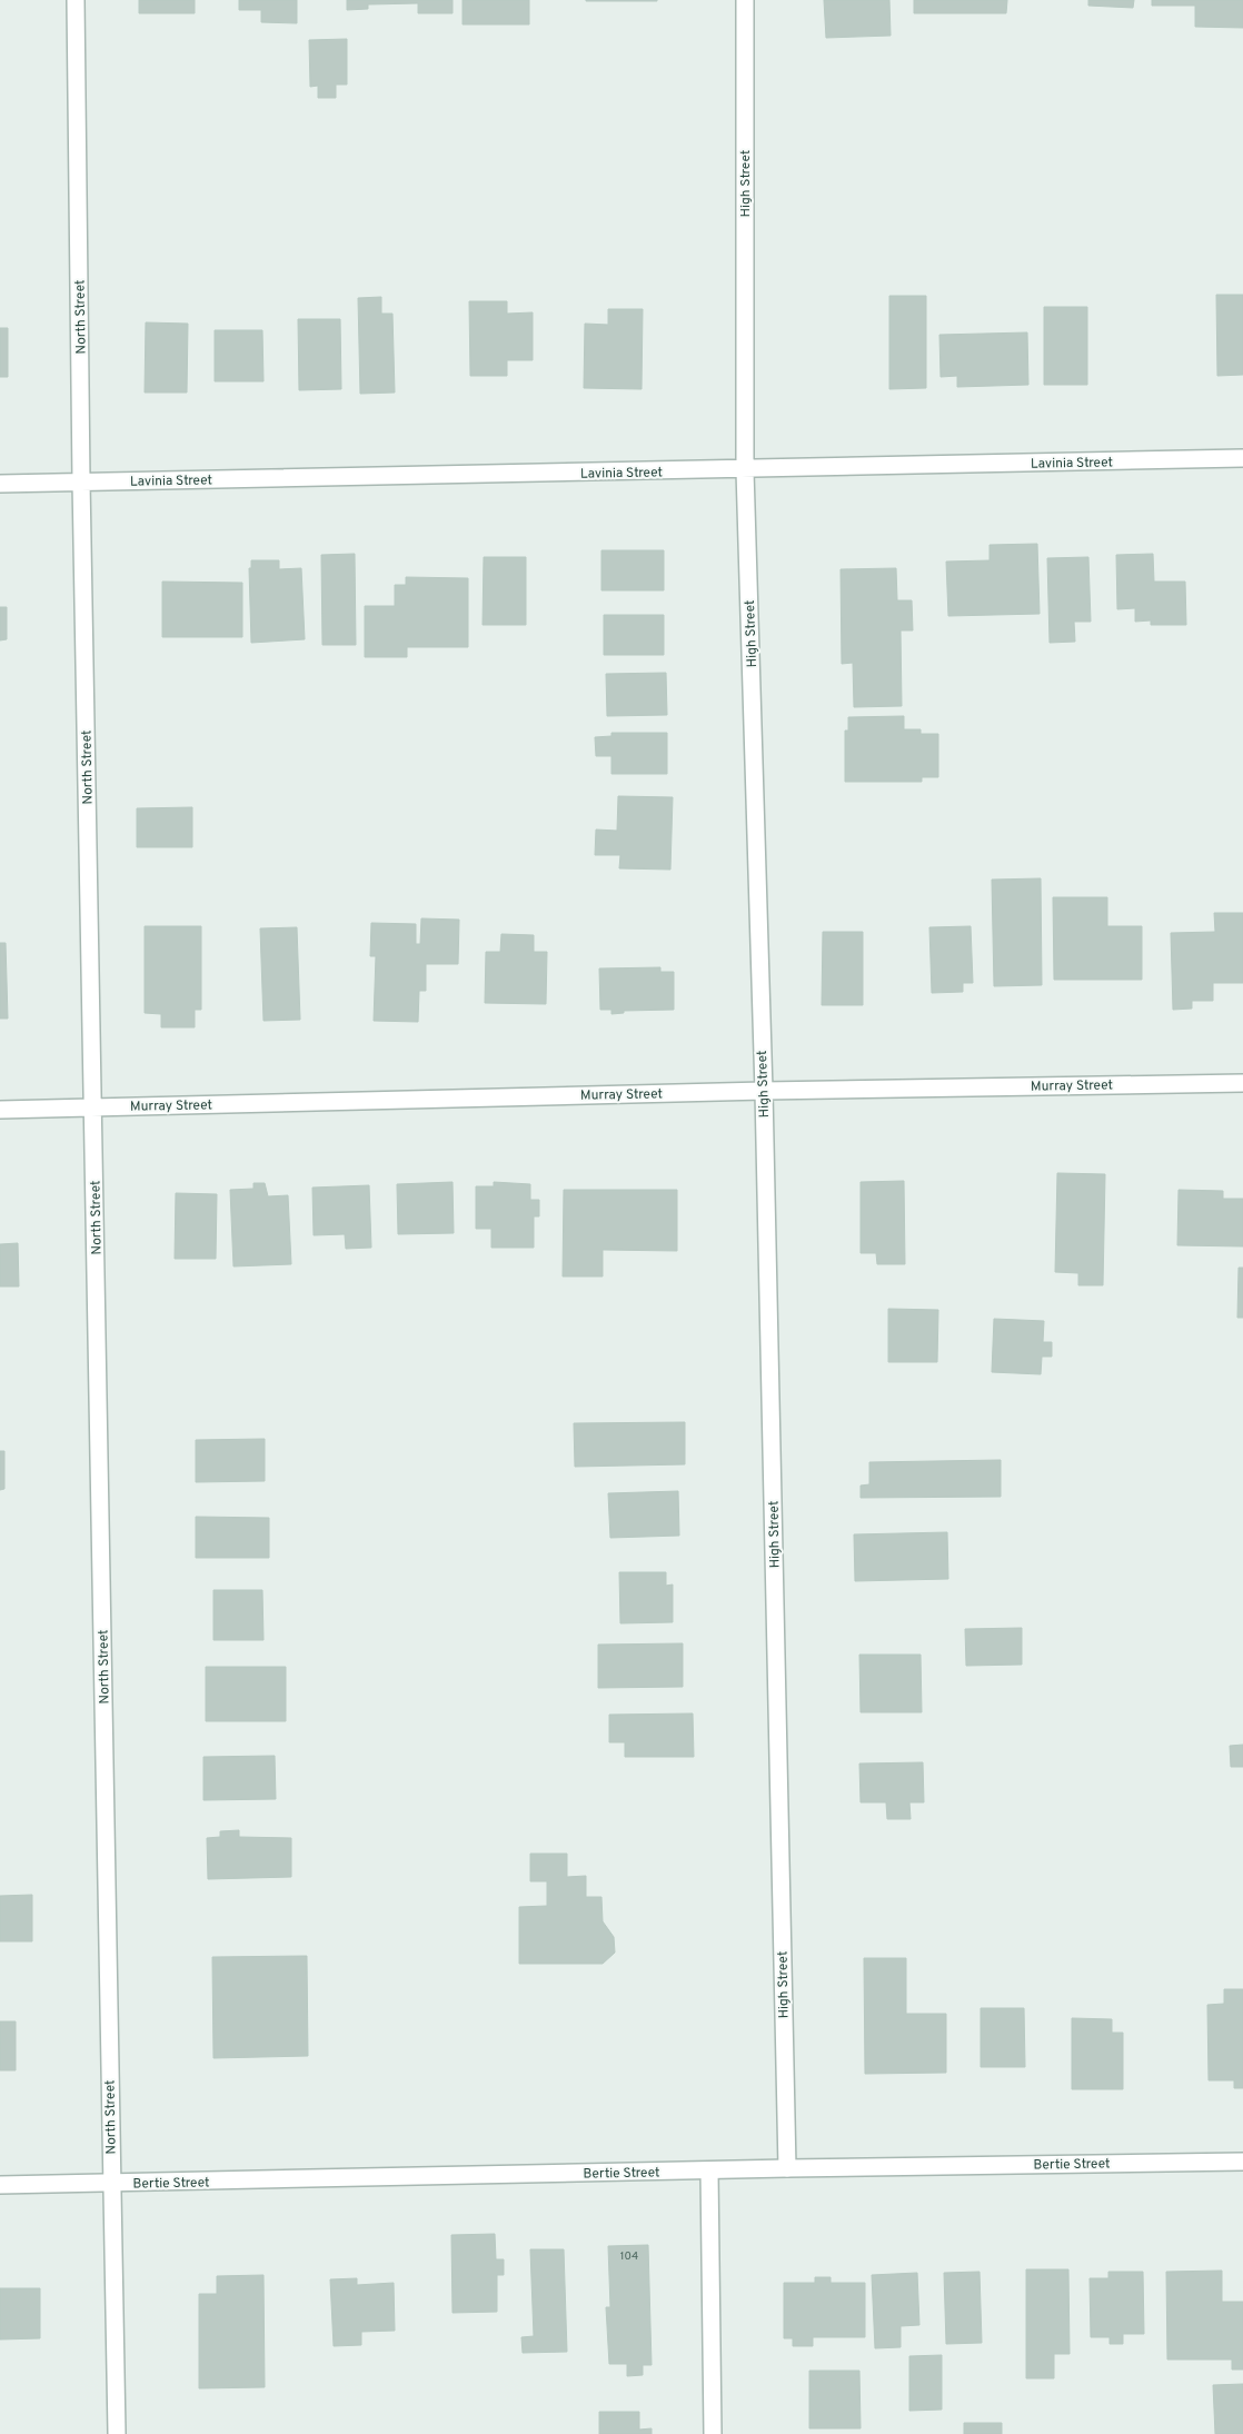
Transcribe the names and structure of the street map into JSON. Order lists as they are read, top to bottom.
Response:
{
  "streets": {
    "street": [
      "High Street",
      "North Street",
      "Lavinia Street",
      "Murray Street",
      "Bertie Street"
    ]
  },
  "crossings": [
    ["High Street", "Lavinia Street"],
    ["High Street", "Murray Street"],
    ["High Street", "Bertie Street"],
    ["North Street", "Lavinia Street"],
    ["North Street", "Murray Street"],
    ["North Street", "Bertie Street"]
  ],
  "house_numbers": ["104"]
}
